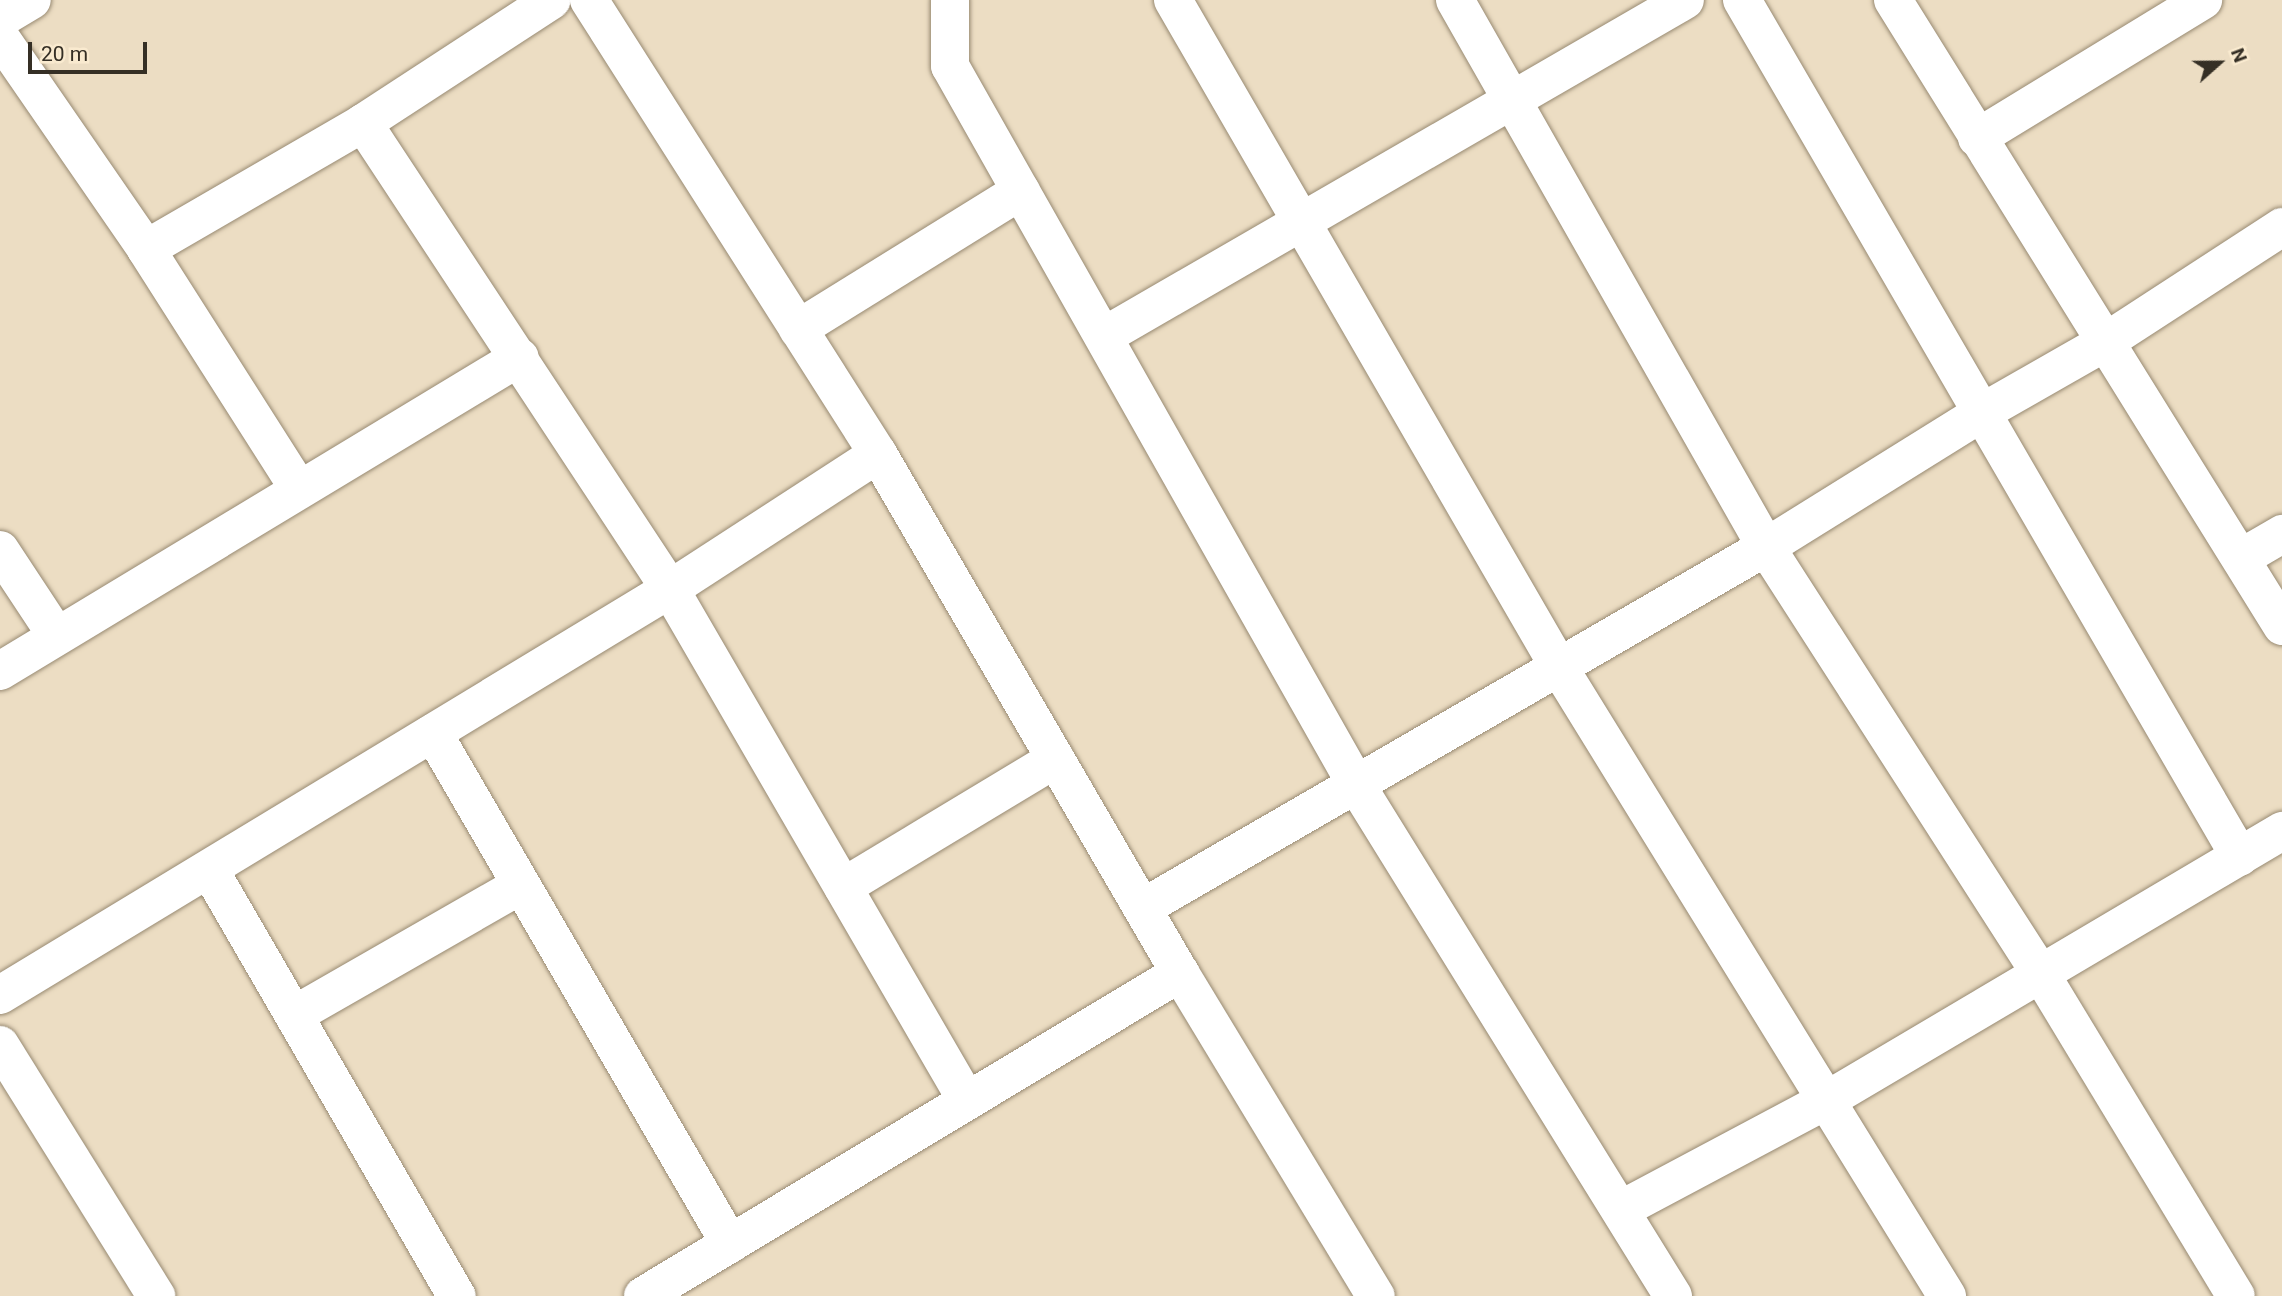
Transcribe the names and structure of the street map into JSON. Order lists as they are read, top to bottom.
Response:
{
  "scale_bar": "20 m",
  "north": "right"
}
